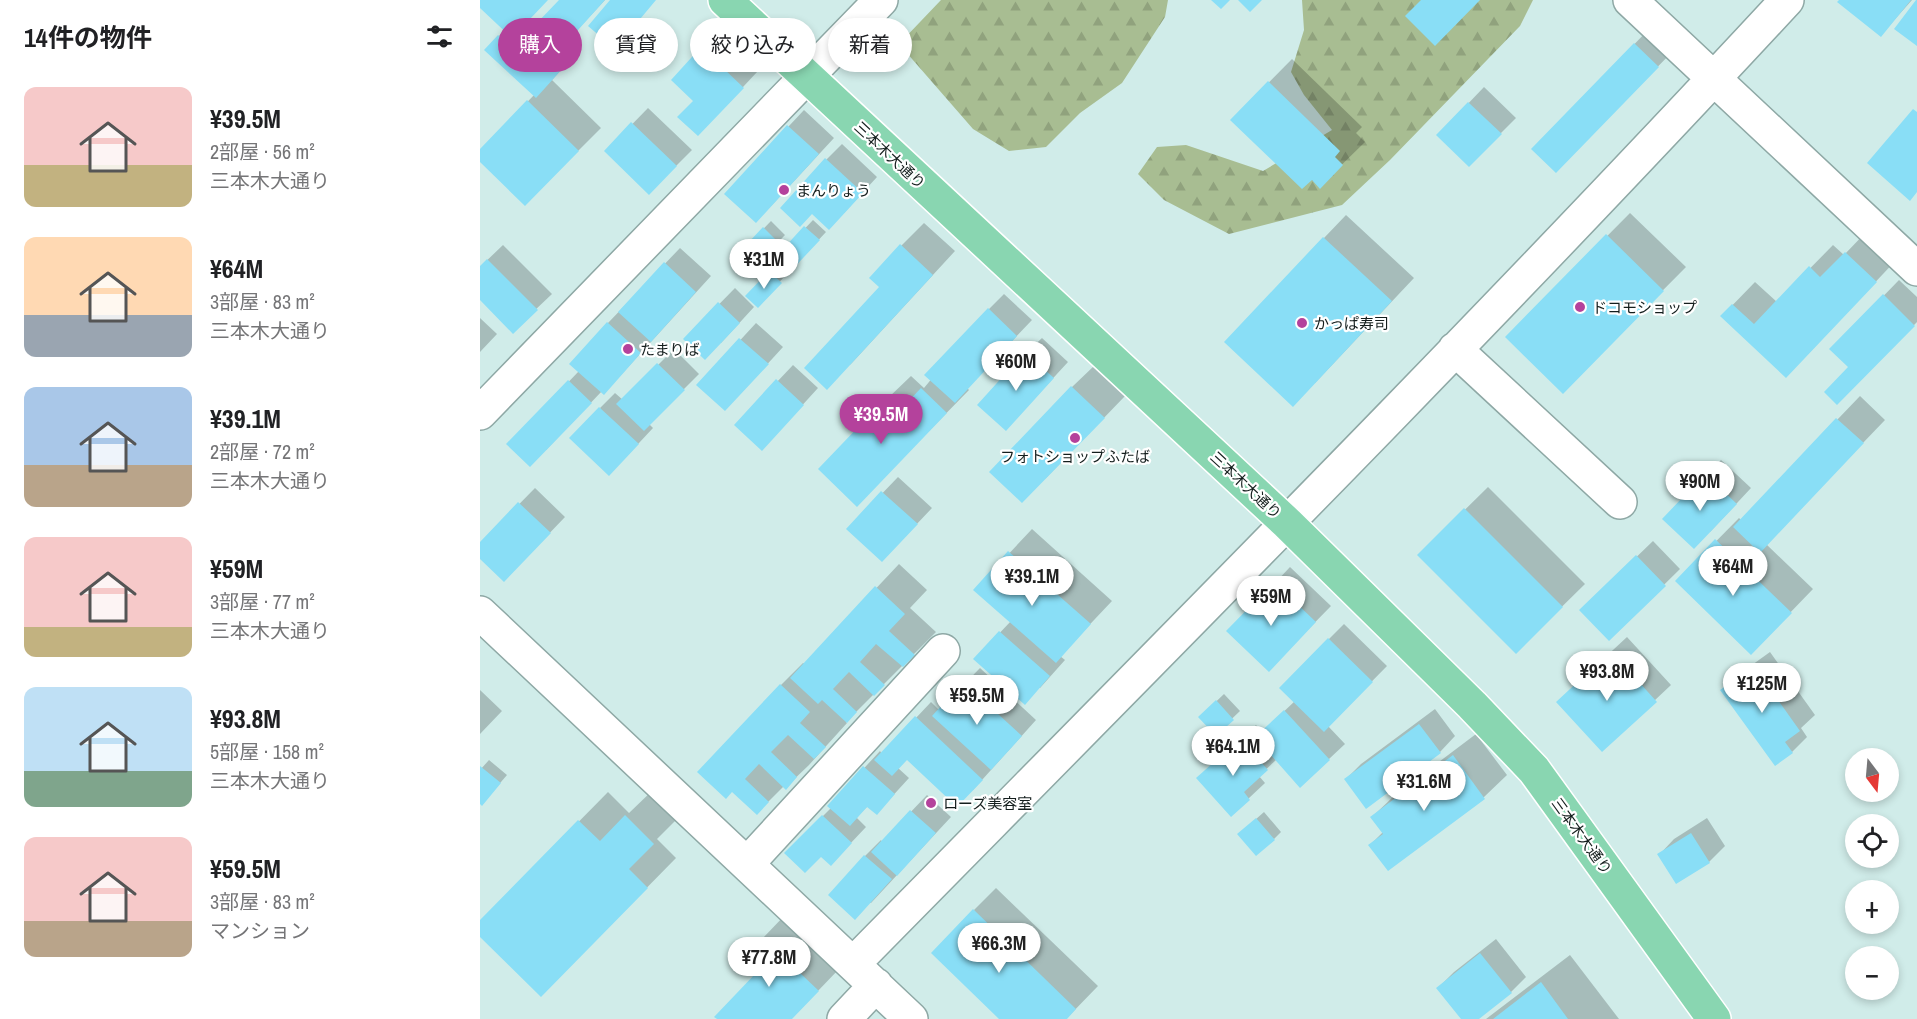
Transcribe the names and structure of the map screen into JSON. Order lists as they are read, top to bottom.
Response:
{
  "streets": {
    "main road": ["三本木大通り"]
  },
  "places": [
    "まんりょう",
    "ドコモショップ",
    "かっぱ寿司",
    "たまりば",
    "フォトショップふたば",
    "ローズ美容室"
  ],
  "north": "bottom",
  "page": {
    "heading": "14件の物件",
    "chip": [
      "購入",
      "賃貸",
      "絞り込み",
      "新着"
    ],
    "list": [
      {
        "name": "¥39.5M",
        "note": "2部屋 · 56 m² · 三本木大通り"
      },
      {
        "name": "¥64M",
        "note": "3部屋 · 83 m² · 三本木大通り"
      },
      {
        "name": "¥39.1M",
        "note": "2部屋 · 72 m² · 三本木大通り"
      },
      {
        "name": "¥59M",
        "note": "3部屋 · 77 m² · 三本木大通り"
      },
      {
        "name": "¥93.8M",
        "note": "5部屋 · 158 m² · 三本木大通り"
      },
      {
        "name": "¥59.5M",
        "note": "3部屋 · 83 m² · マンション"
      }
    ],
    "price": [
      "¥31M",
      "¥60M",
      "¥39.5M",
      "¥90M",
      "¥64M",
      "¥39.1M",
      "¥59M",
      "¥93.8M",
      "¥125M",
      "¥59.5M",
      "¥64.1M",
      "¥31.6M",
      "¥66.3M",
      "¥77.8M"
    ],
    "map_buttons": ["+", "−"]
  }
}
